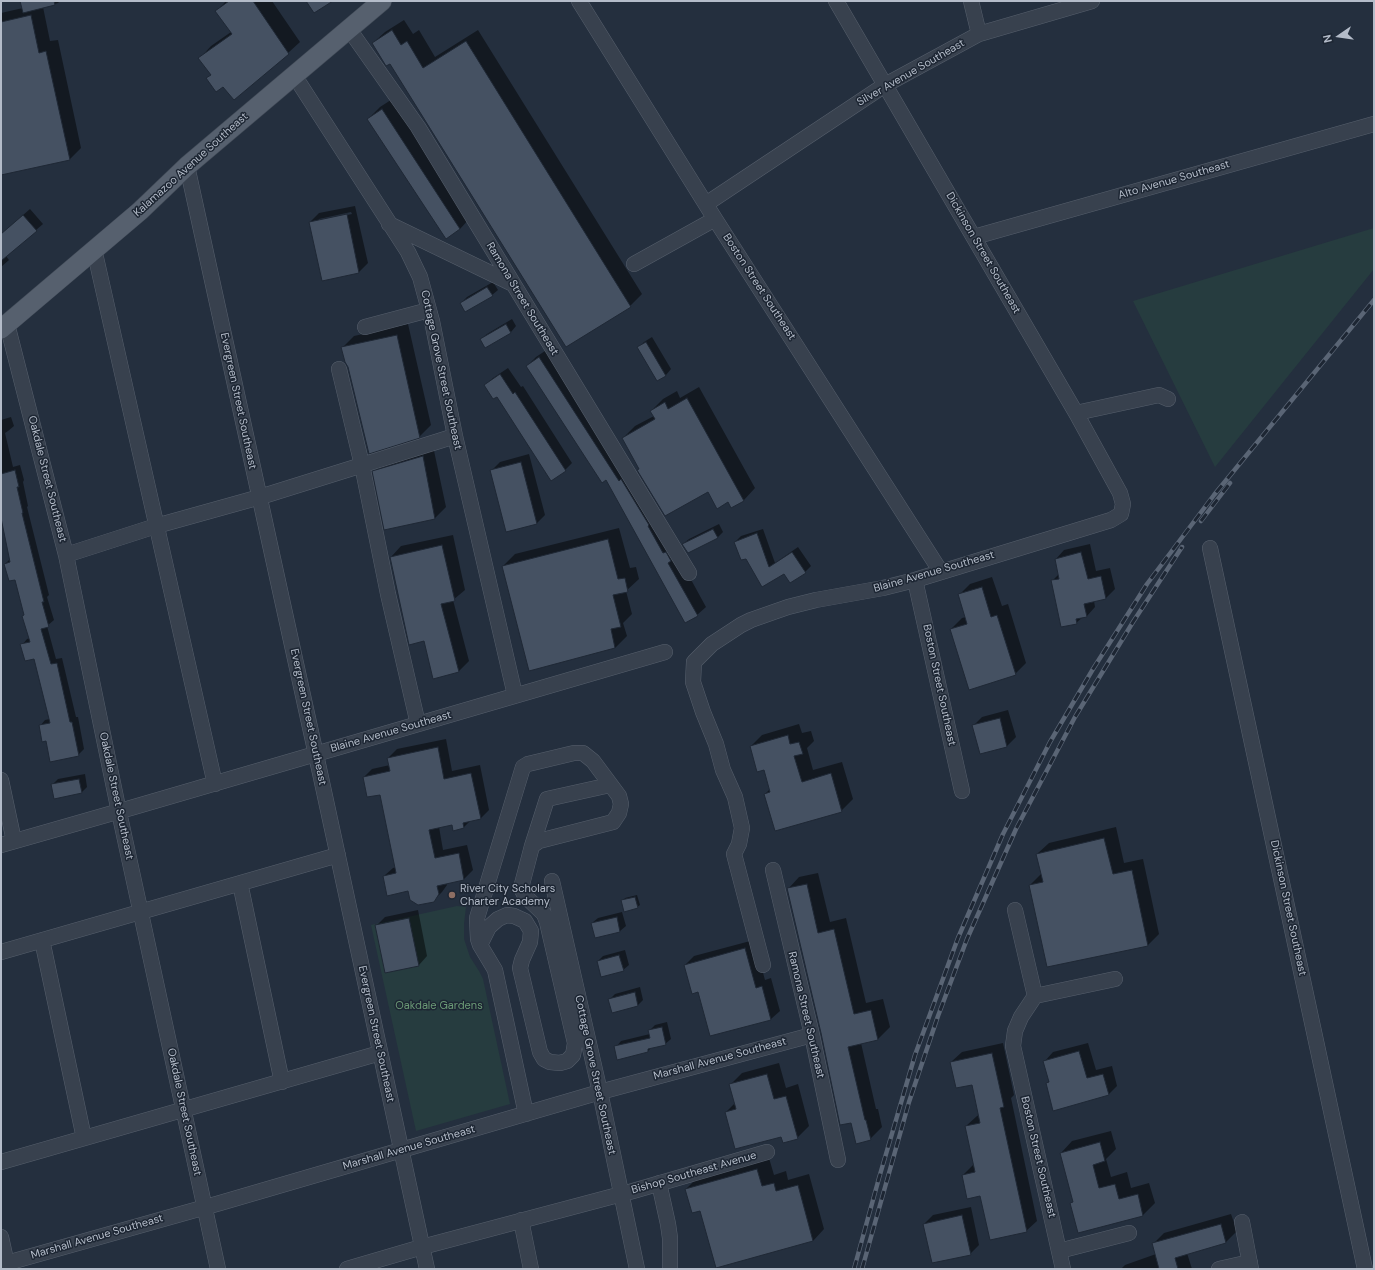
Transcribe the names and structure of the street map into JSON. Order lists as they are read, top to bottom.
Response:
{
  "streets": {
    "main road": ["Kalamazoo Avenue Southeast"],
    "street": [
      "Silver Avenue Southeast",
      "Alto Avenue Southeast",
      "Dickinson Street Southeast",
      "Boston Street Southeast",
      "Ramona Street Southeast",
      "Cottage Grove Street Southeast",
      "Evergreen Street Southeast",
      "Oakdale Street Southeast",
      "Blaine Avenue Southeast",
      "Marshall Avenue Southeast",
      "Bishop Southeast Avenue"
    ]
  },
  "crossings": [
    ["Silver Avenue Southeast", "Dickinson Street Southeast"],
    ["Silver Avenue Southeast", "Boston Street Southeast"],
    ["Kalamazoo Avenue Southeast", "Ramona Street Southeast"],
    ["Kalamazoo Avenue Southeast", "Cottage Grove Street Southeast"],
    ["Kalamazoo Avenue Southeast", "Evergreen Street Southeast"],
    ["Kalamazoo Avenue Southeast", "Oakdale Street Southeast"],
    ["Alto Avenue Southeast", "Dickinson Street Southeast"],
    ["Dickinson Street Southeast", "Blaine Avenue Southeast"],
    ["Boston Street Southeast", "Blaine Avenue Southeast"],
    ["Ramona Street Southeast", "Marshall Avenue Southeast"],
    ["Cottage Grove Street Southeast", "Blaine Avenue Southeast"],
    ["Cottage Grove Street Southeast", "Marshall Avenue Southeast"],
    ["Cottage Grove Street Southeast", "Bishop Southeast Avenue"],
    ["Evergreen Street Southeast", "Blaine Avenue Southeast"],
    ["Evergreen Street Southeast", "Marshall Avenue Southeast"],
    ["Evergreen Street Southeast", "Bishop Southeast Avenue"],
    ["Oakdale Street Southeast", "Blaine Avenue Southeast"],
    ["Oakdale Street Southeast", "Marshall Avenue Southeast"]
  ],
  "parks": ["Oakdale Gardens"],
  "places": ["River City Scholars Charter Academy"],
  "north": "left"
}
